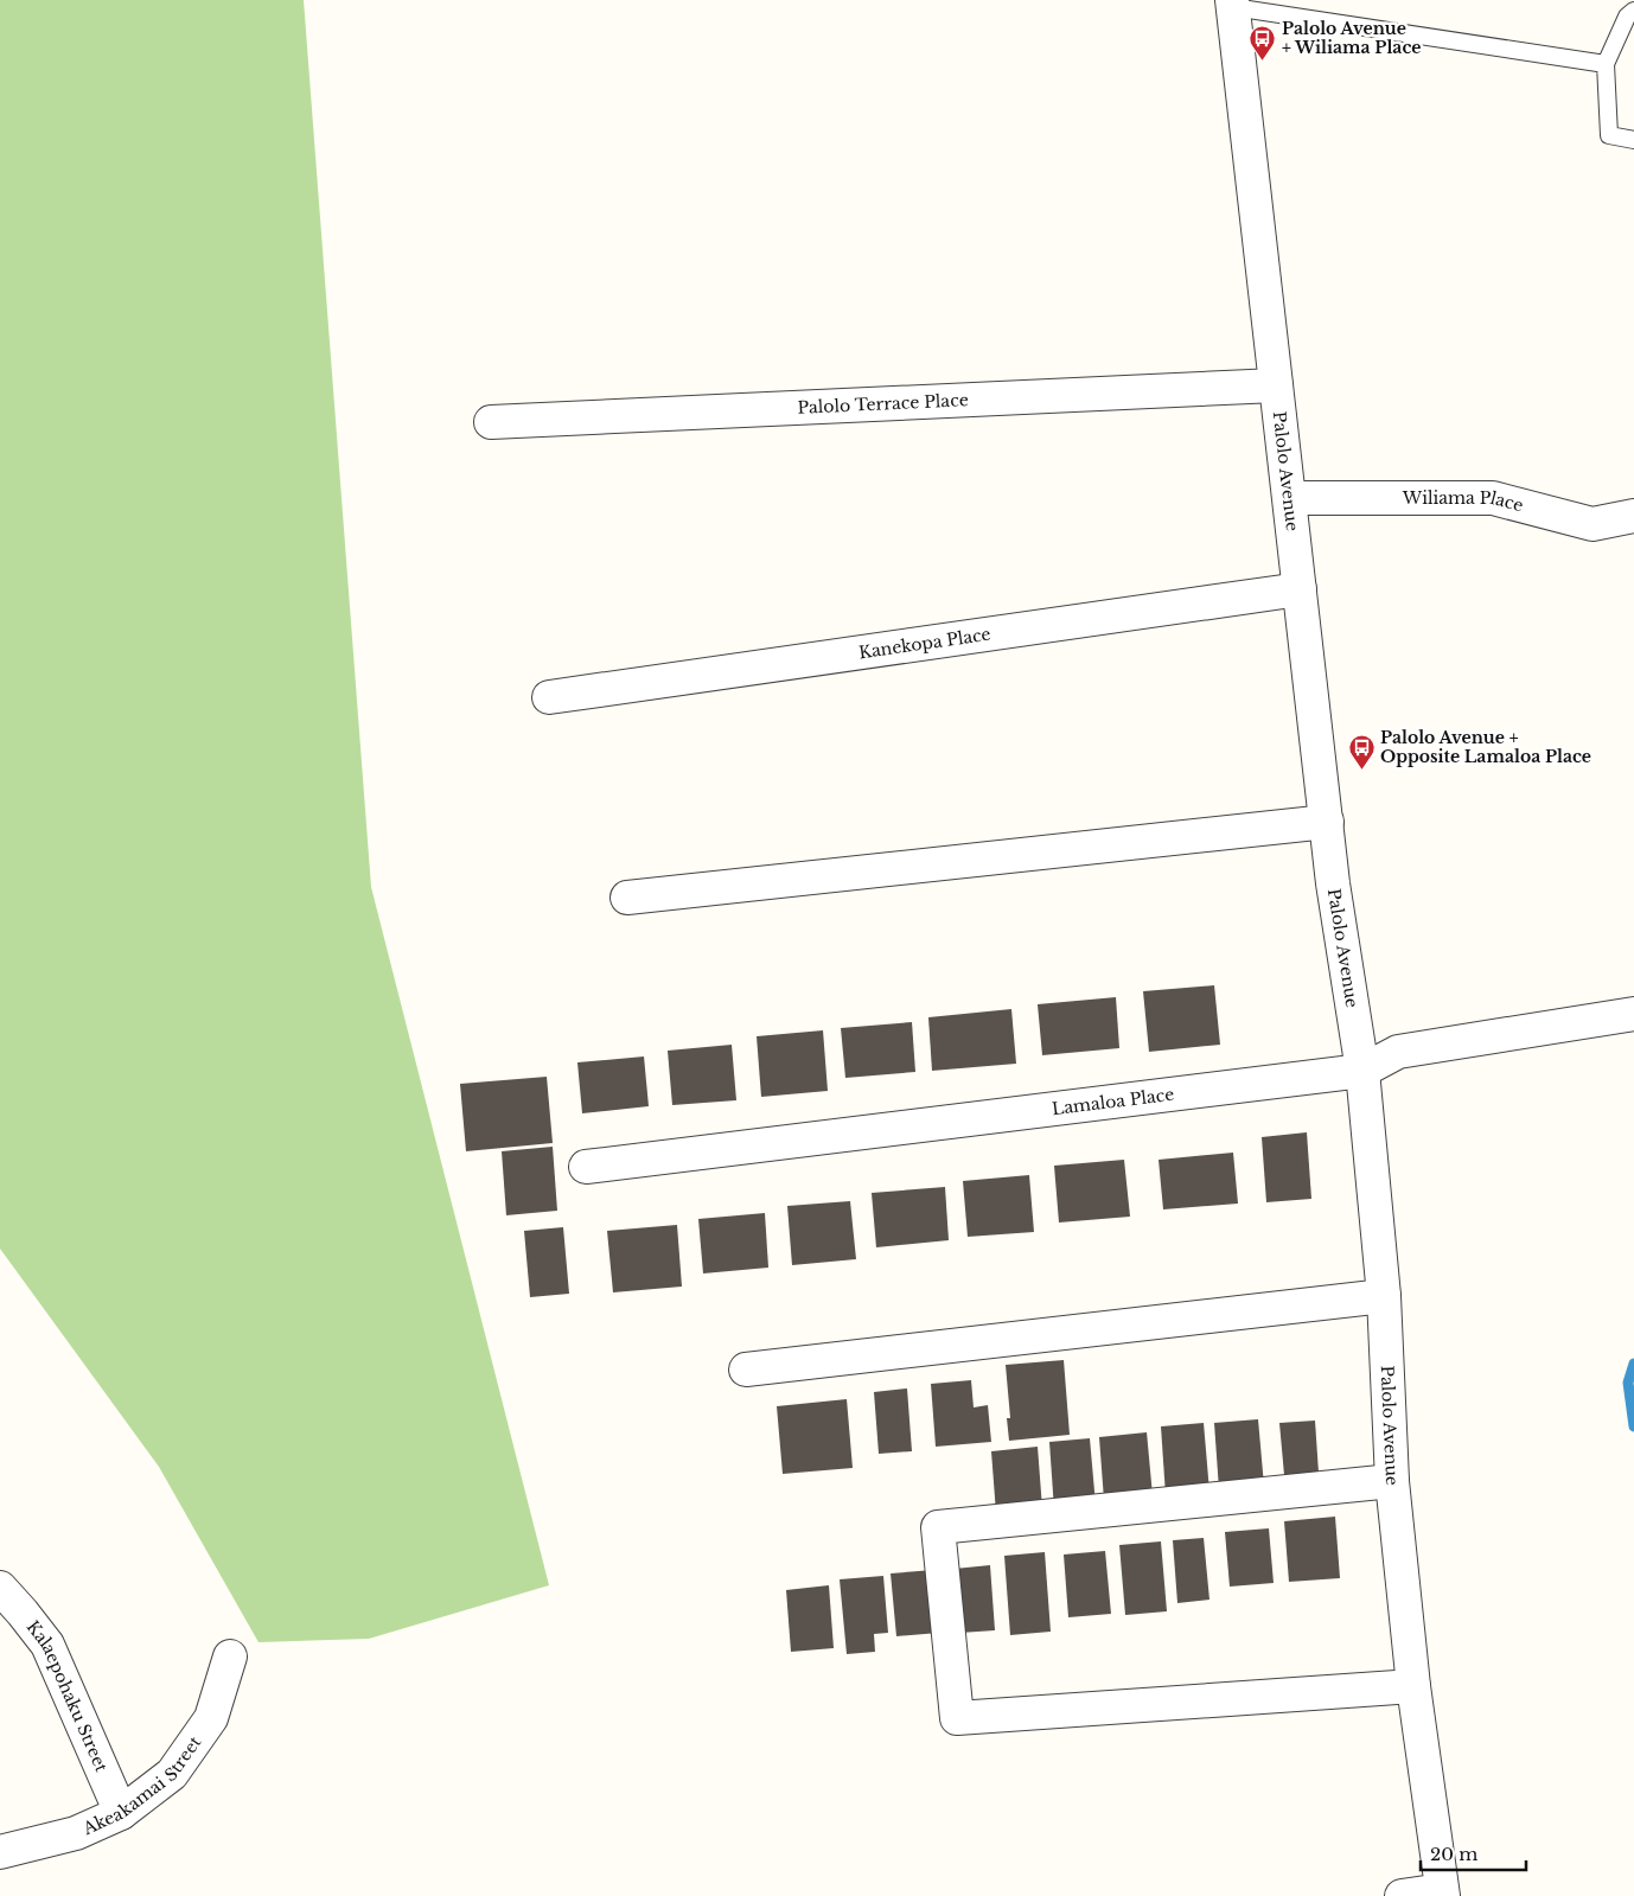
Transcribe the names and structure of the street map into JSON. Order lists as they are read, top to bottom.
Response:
{
  "streets": {
    "street": [
      "Palolo Terrace Place",
      "Palolo Avenue",
      "Wiliama Place",
      "Kanekopa Place",
      "Lamaloa Place",
      "Kalaepohaku Street",
      "Akeakamai Street"
    ]
  },
  "crossings": [
    ["Palolo Terrace Place", "Palolo Avenue"],
    ["Palolo Avenue", "Wiliama Place"],
    ["Palolo Avenue", "Kanekopa Place"],
    ["Palolo Avenue", "Lamaloa Place"],
    ["Kalaepohaku Street", "Akeakamai Street"]
  ],
  "places": {
    "bus stop": ["Palolo Avenue + Wiliama Place", "Palolo Avenue + Opposite Lamaloa Place"]
  },
  "scale_bar": "20 m"
}
